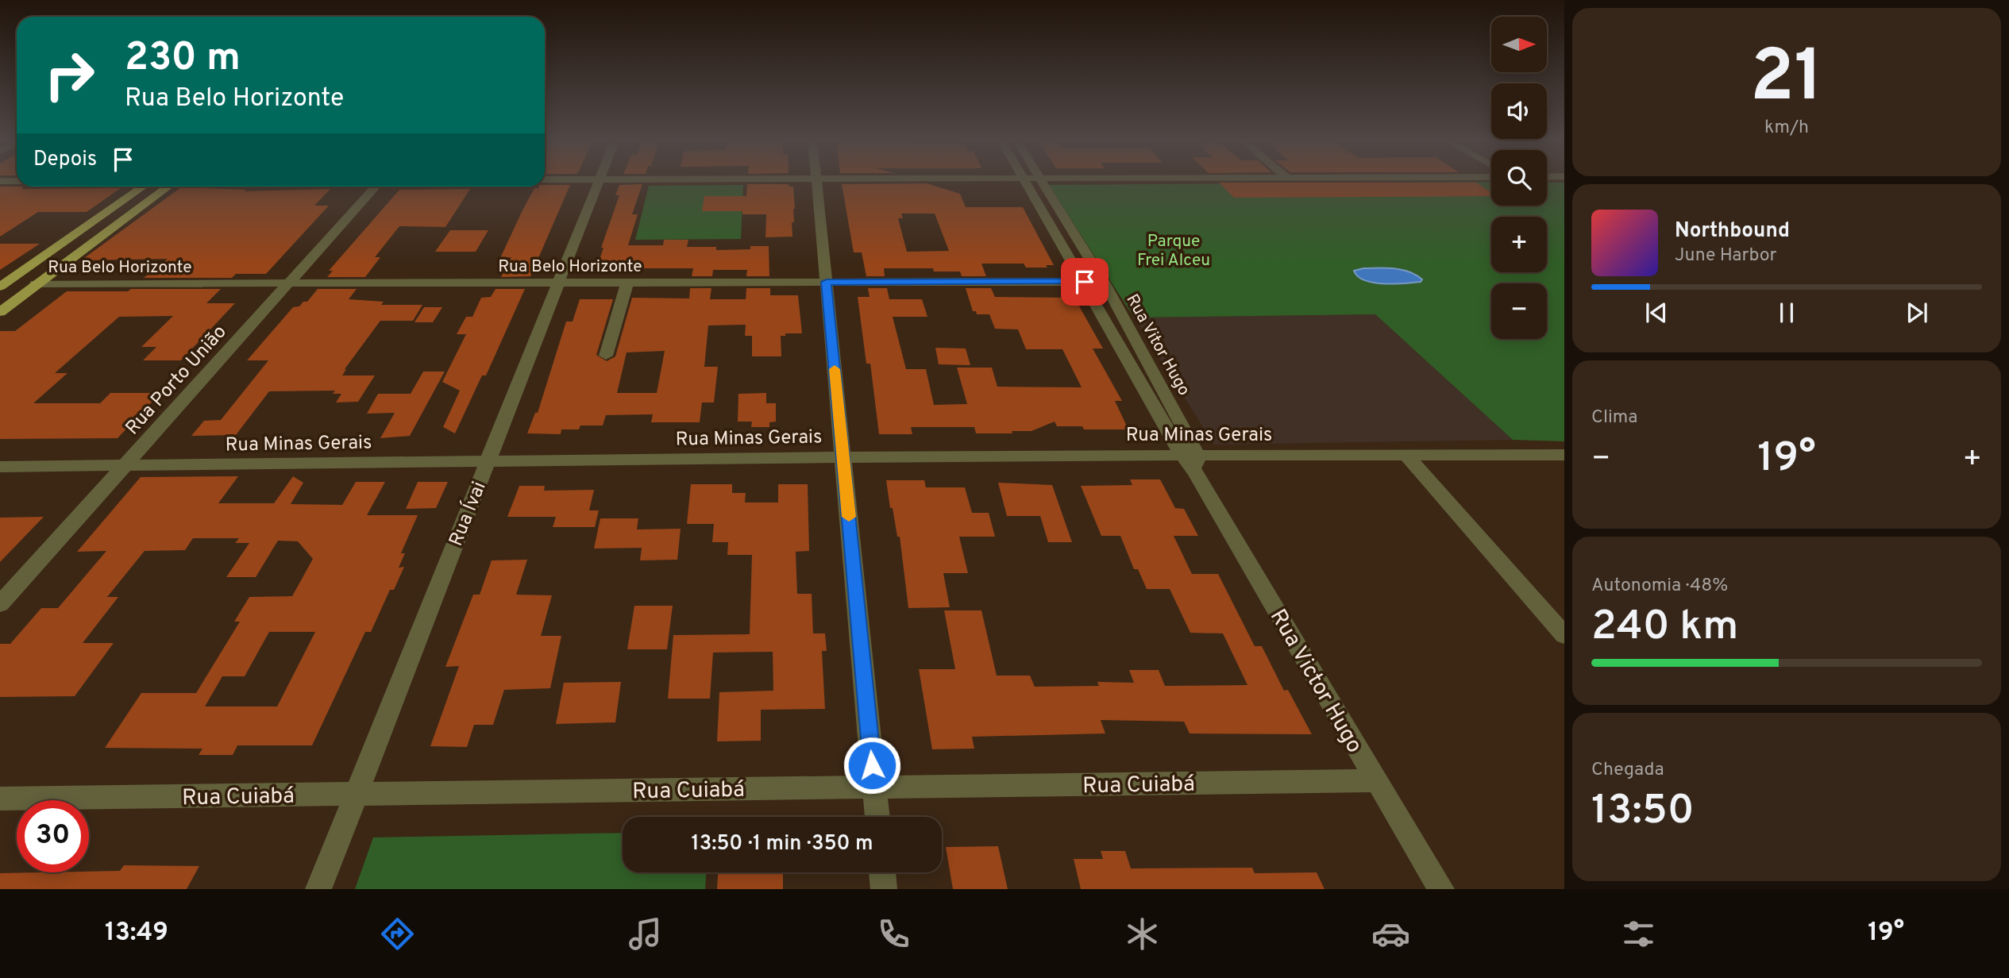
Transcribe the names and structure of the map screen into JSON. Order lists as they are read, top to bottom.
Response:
{
  "streets": {
    "street": [
      "Rua Belo Horizonte",
      "Rua Vitor Hugo",
      "Rua Porto União",
      "Rua Minas Gerais",
      "Rua Ívai",
      "Rua Victor Hugo",
      "Rua Cuiabá"
    ]
  },
  "crossings": [
    ["Rua Belo Horizonte", "Rua Vitor Hugo"],
    ["Rua Belo Horizonte", "Rua Porto União"],
    ["Rua Belo Horizonte", "Rua Ívai"],
    ["Rua Vitor Hugo", "Rua Minas Gerais"],
    ["Rua Vitor Hugo", "Rua Victor Hugo"],
    ["Rua Porto União", "Rua Minas Gerais"],
    ["Rua Minas Gerais", "Rua Ívai"],
    ["Rua Minas Gerais", "Rua Victor Hugo"],
    ["Rua Ívai", "Rua Cuiabá"],
    ["Rua Victor Hugo", "Rua Cuiabá"]
  ],
  "parks": ["Parque Frei Alceu"],
  "north": "right",
  "page": {
    "tile": [
      ["21", "km/h"],
      "Clima",
      ["Autonomia · 48%", "240 km"],
      ["Chegada", "13:50"]
    ],
    "map_buttons": ["+", "−"],
    "turn": ["230 m", "Rua Belo Horizonte"],
    "then": "Depois",
    "song": ["Northbound", "June Harbor"],
    "heat": ["−", "19°", "+"],
    "limit": "30",
    "trip": "13:50 · 1 min · 350 m",
    "tabs": ["13:49", "19°"]
  }
}
